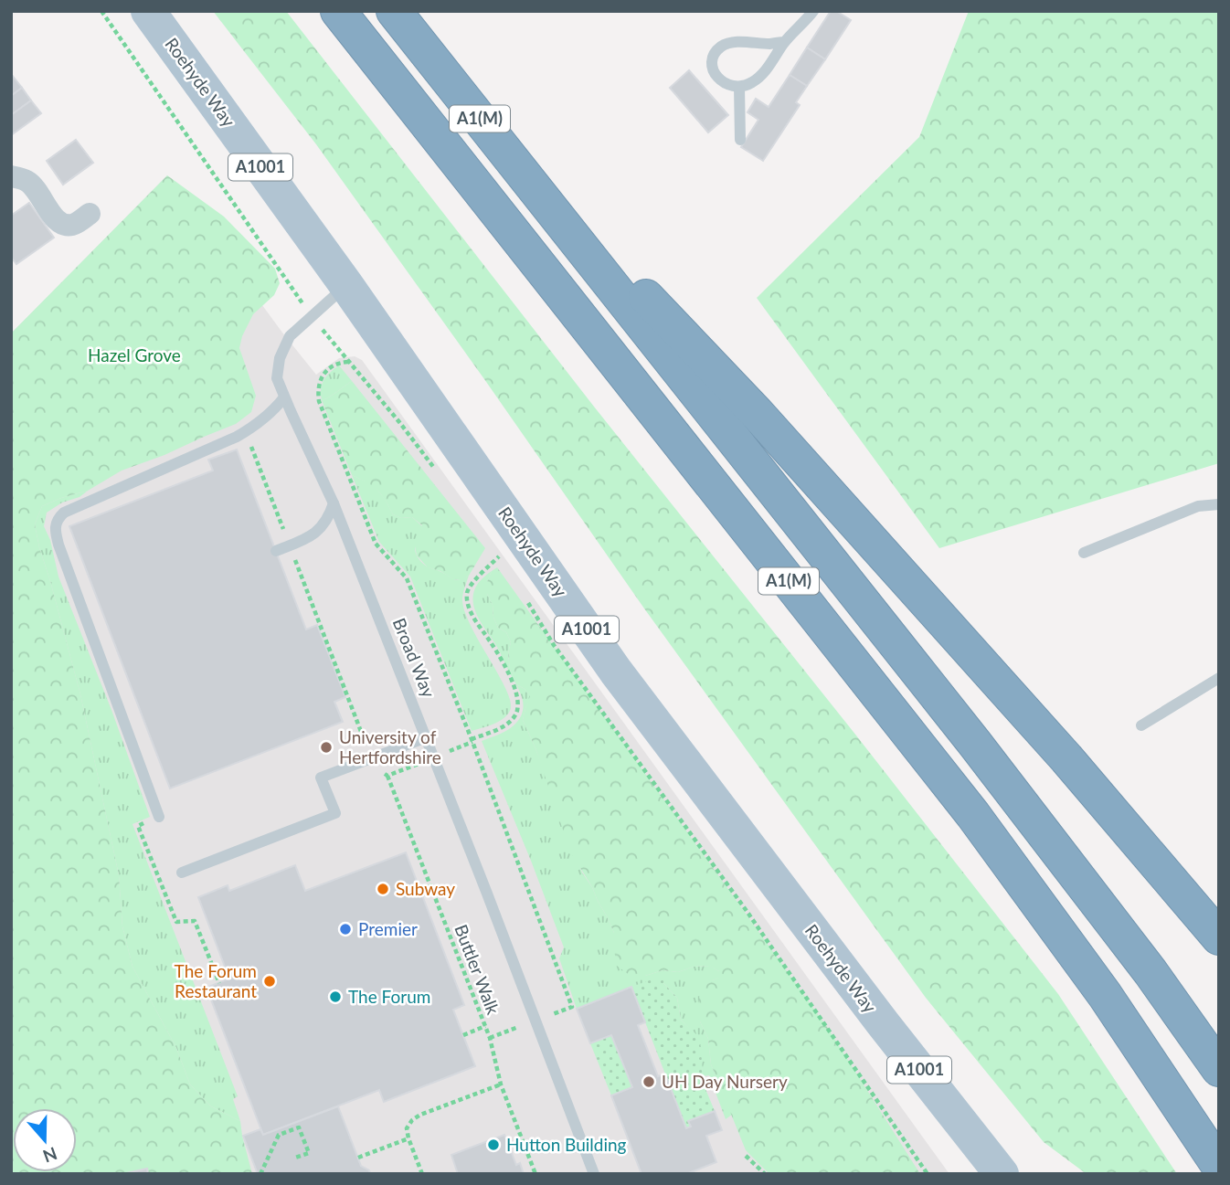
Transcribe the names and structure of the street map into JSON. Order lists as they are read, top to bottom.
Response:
{
  "streets": {
    "highway": ["A1(M)"],
    "main road": ["Roehyde Way", "A1001"],
    "lane": ["Broad Way"],
    "path": ["Buttler Walk"]
  },
  "crossings": [
    ["Roehyde Way", "Broad Way"],
    ["Broad Way", "Buttler Walk"]
  ],
  "parks": ["Hazel Grove"],
  "places": [
    "University of Hertfordshire",
    "Subway",
    "Premier",
    "The Forum Restaurant",
    "The Forum",
    "UH Day Nursery",
    "Hutton Building"
  ],
  "north": "bottom"
}
